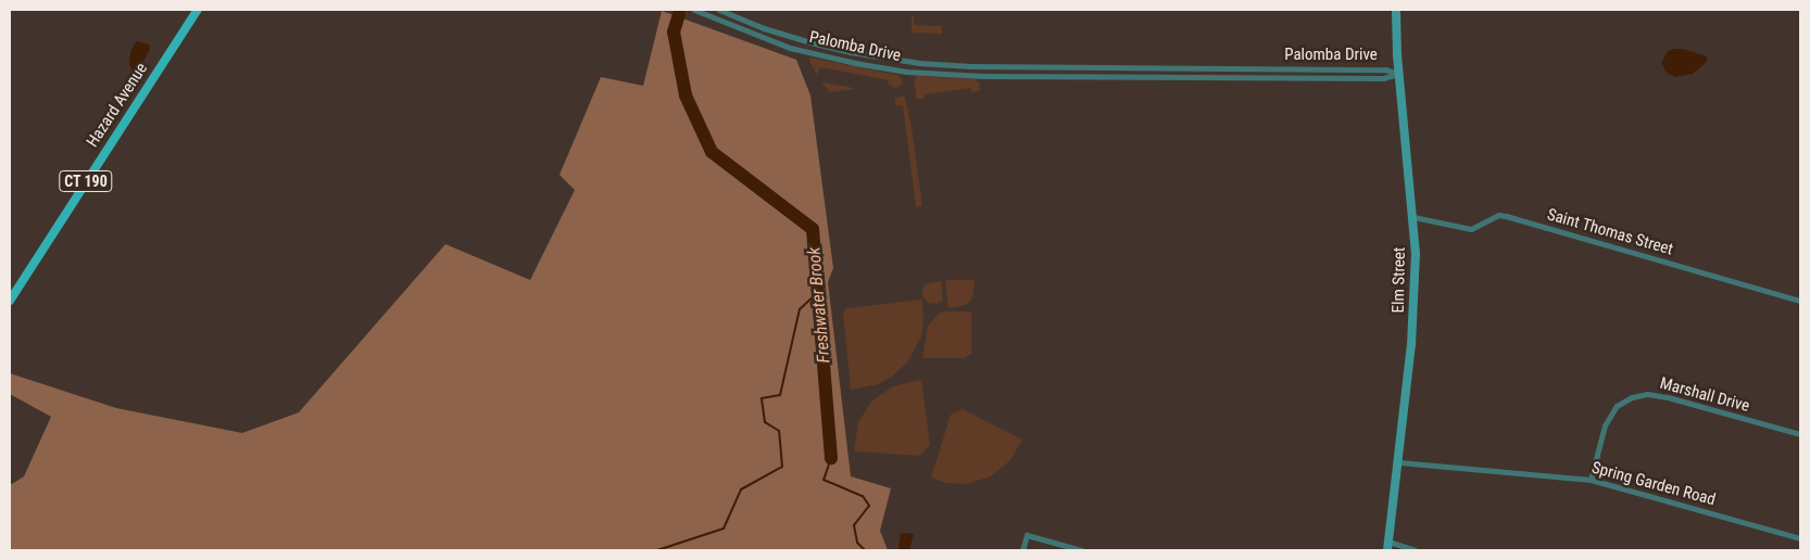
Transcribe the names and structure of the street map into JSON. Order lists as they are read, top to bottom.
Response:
{
  "streets": {
    "main road": ["Hazard Avenue", "CT 190", "Elm Street"],
    "street": [
      "Palomba Drive",
      "Saint Thomas Street",
      "Marshall Drive",
      "Spring Garden Road"
    ]
  },
  "crossings": [
    ["Palomba Drive", "Elm Street"],
    ["Saint Thomas Street", "Elm Street"],
    ["Elm Street", "Spring Garden Road"],
    ["Marshall Drive", "Spring Garden Road"]
  ],
  "water": ["Freshwater Brook"]
}
